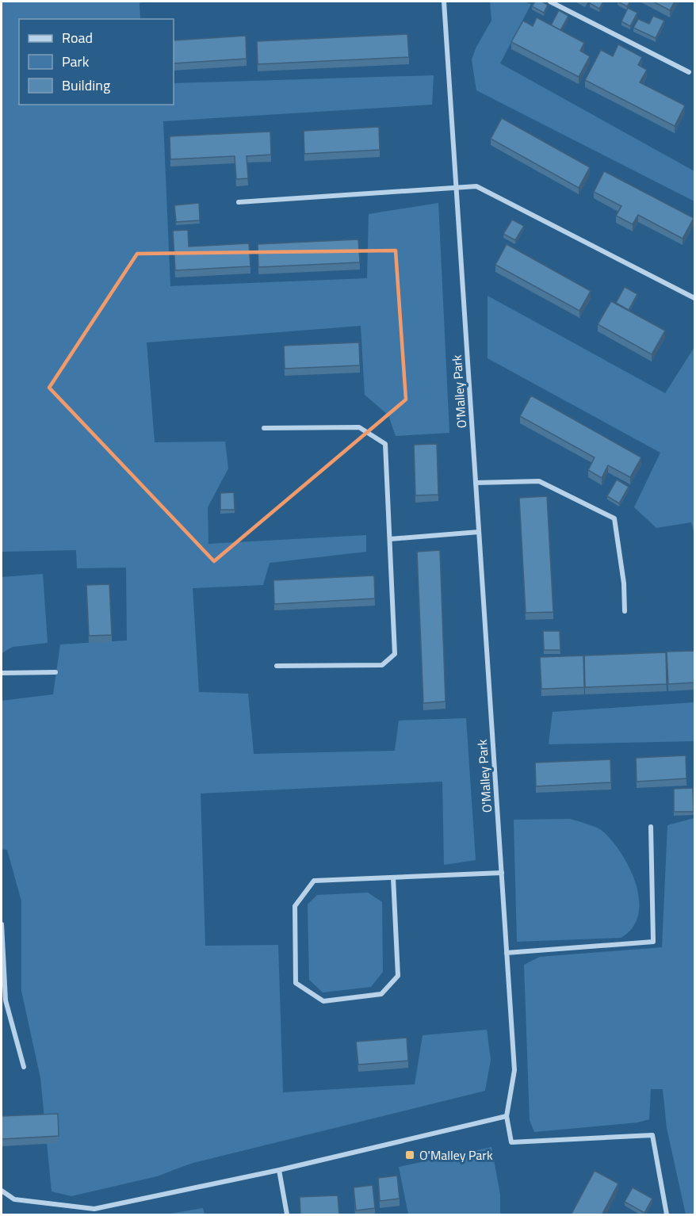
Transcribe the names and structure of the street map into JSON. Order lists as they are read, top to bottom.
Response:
{
  "streets": {
    "street": ["O'Malley Park"]
  },
  "places": {
    "transit": ["O'Malley Park"]
  },
  "legend": ["Road", "Park", "Building"]
}
